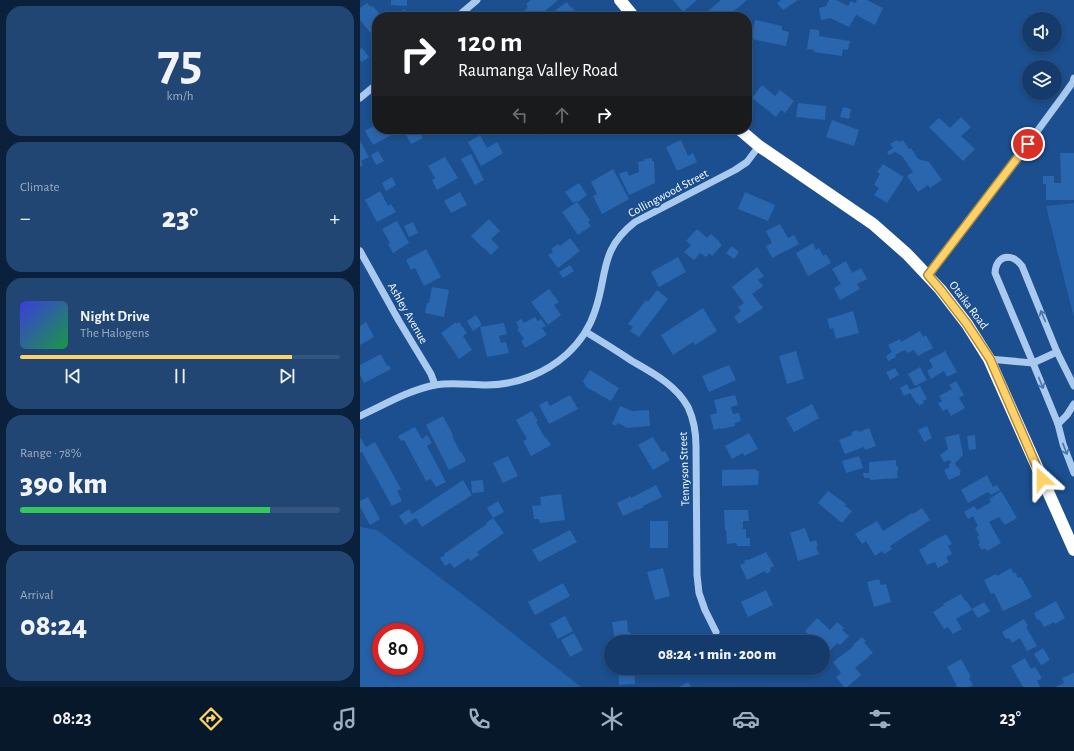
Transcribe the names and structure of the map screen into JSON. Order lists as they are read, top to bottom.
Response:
{
  "streets": {
    "highway": ["Otaika Road"],
    "street": ["Collingwood Street", "Ashley Avenue", "Tennyson Street"]
  },
  "crossings": [
    ["Collingwood Street", "Otaika Road"],
    ["Collingwood Street", "Ashley Avenue"],
    ["Collingwood Street", "Tennyson Street"]
  ],
  "page": {
    "tile": [
      ["75", "km/h"],
      "Climate",
      ["Range · 78%", "390 km"],
      ["Arrival", "08:24"]
    ],
    "turn": ["120 m", "Raumanga Valley Road"],
    "heat": ["−", "23°", "+"],
    "song": ["Night Drive", "The Halogens"],
    "limit": "80",
    "trip": "08:24 · 1 min · 200 m",
    "tabs": ["08:23", "23°"]
  }
}
